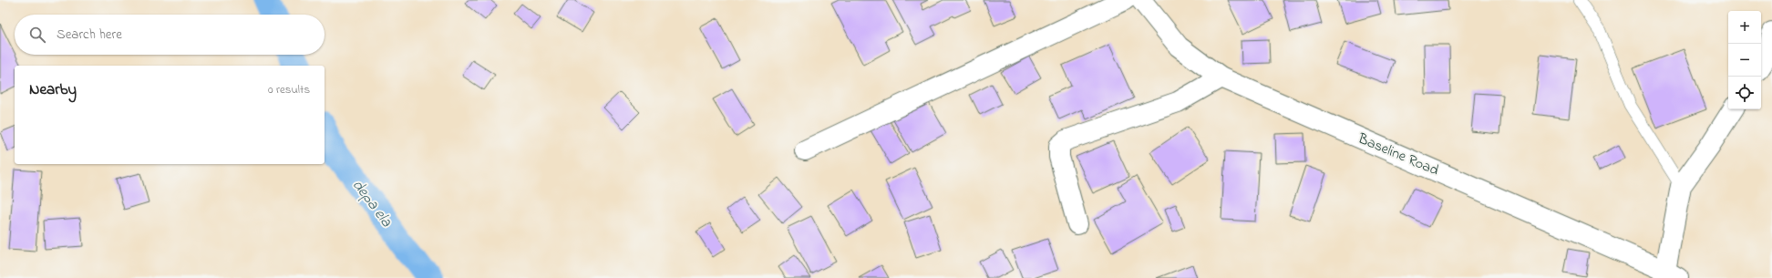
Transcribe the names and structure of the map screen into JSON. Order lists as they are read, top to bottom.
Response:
{
  "streets": {
    "street": ["Baseline Road"]
  },
  "water": ["depa ela"],
  "page": {
    "map_buttons": ["+", "−"],
    "search": "Search here",
    "heading": ["Nearby", "0 results"]
  }
}
